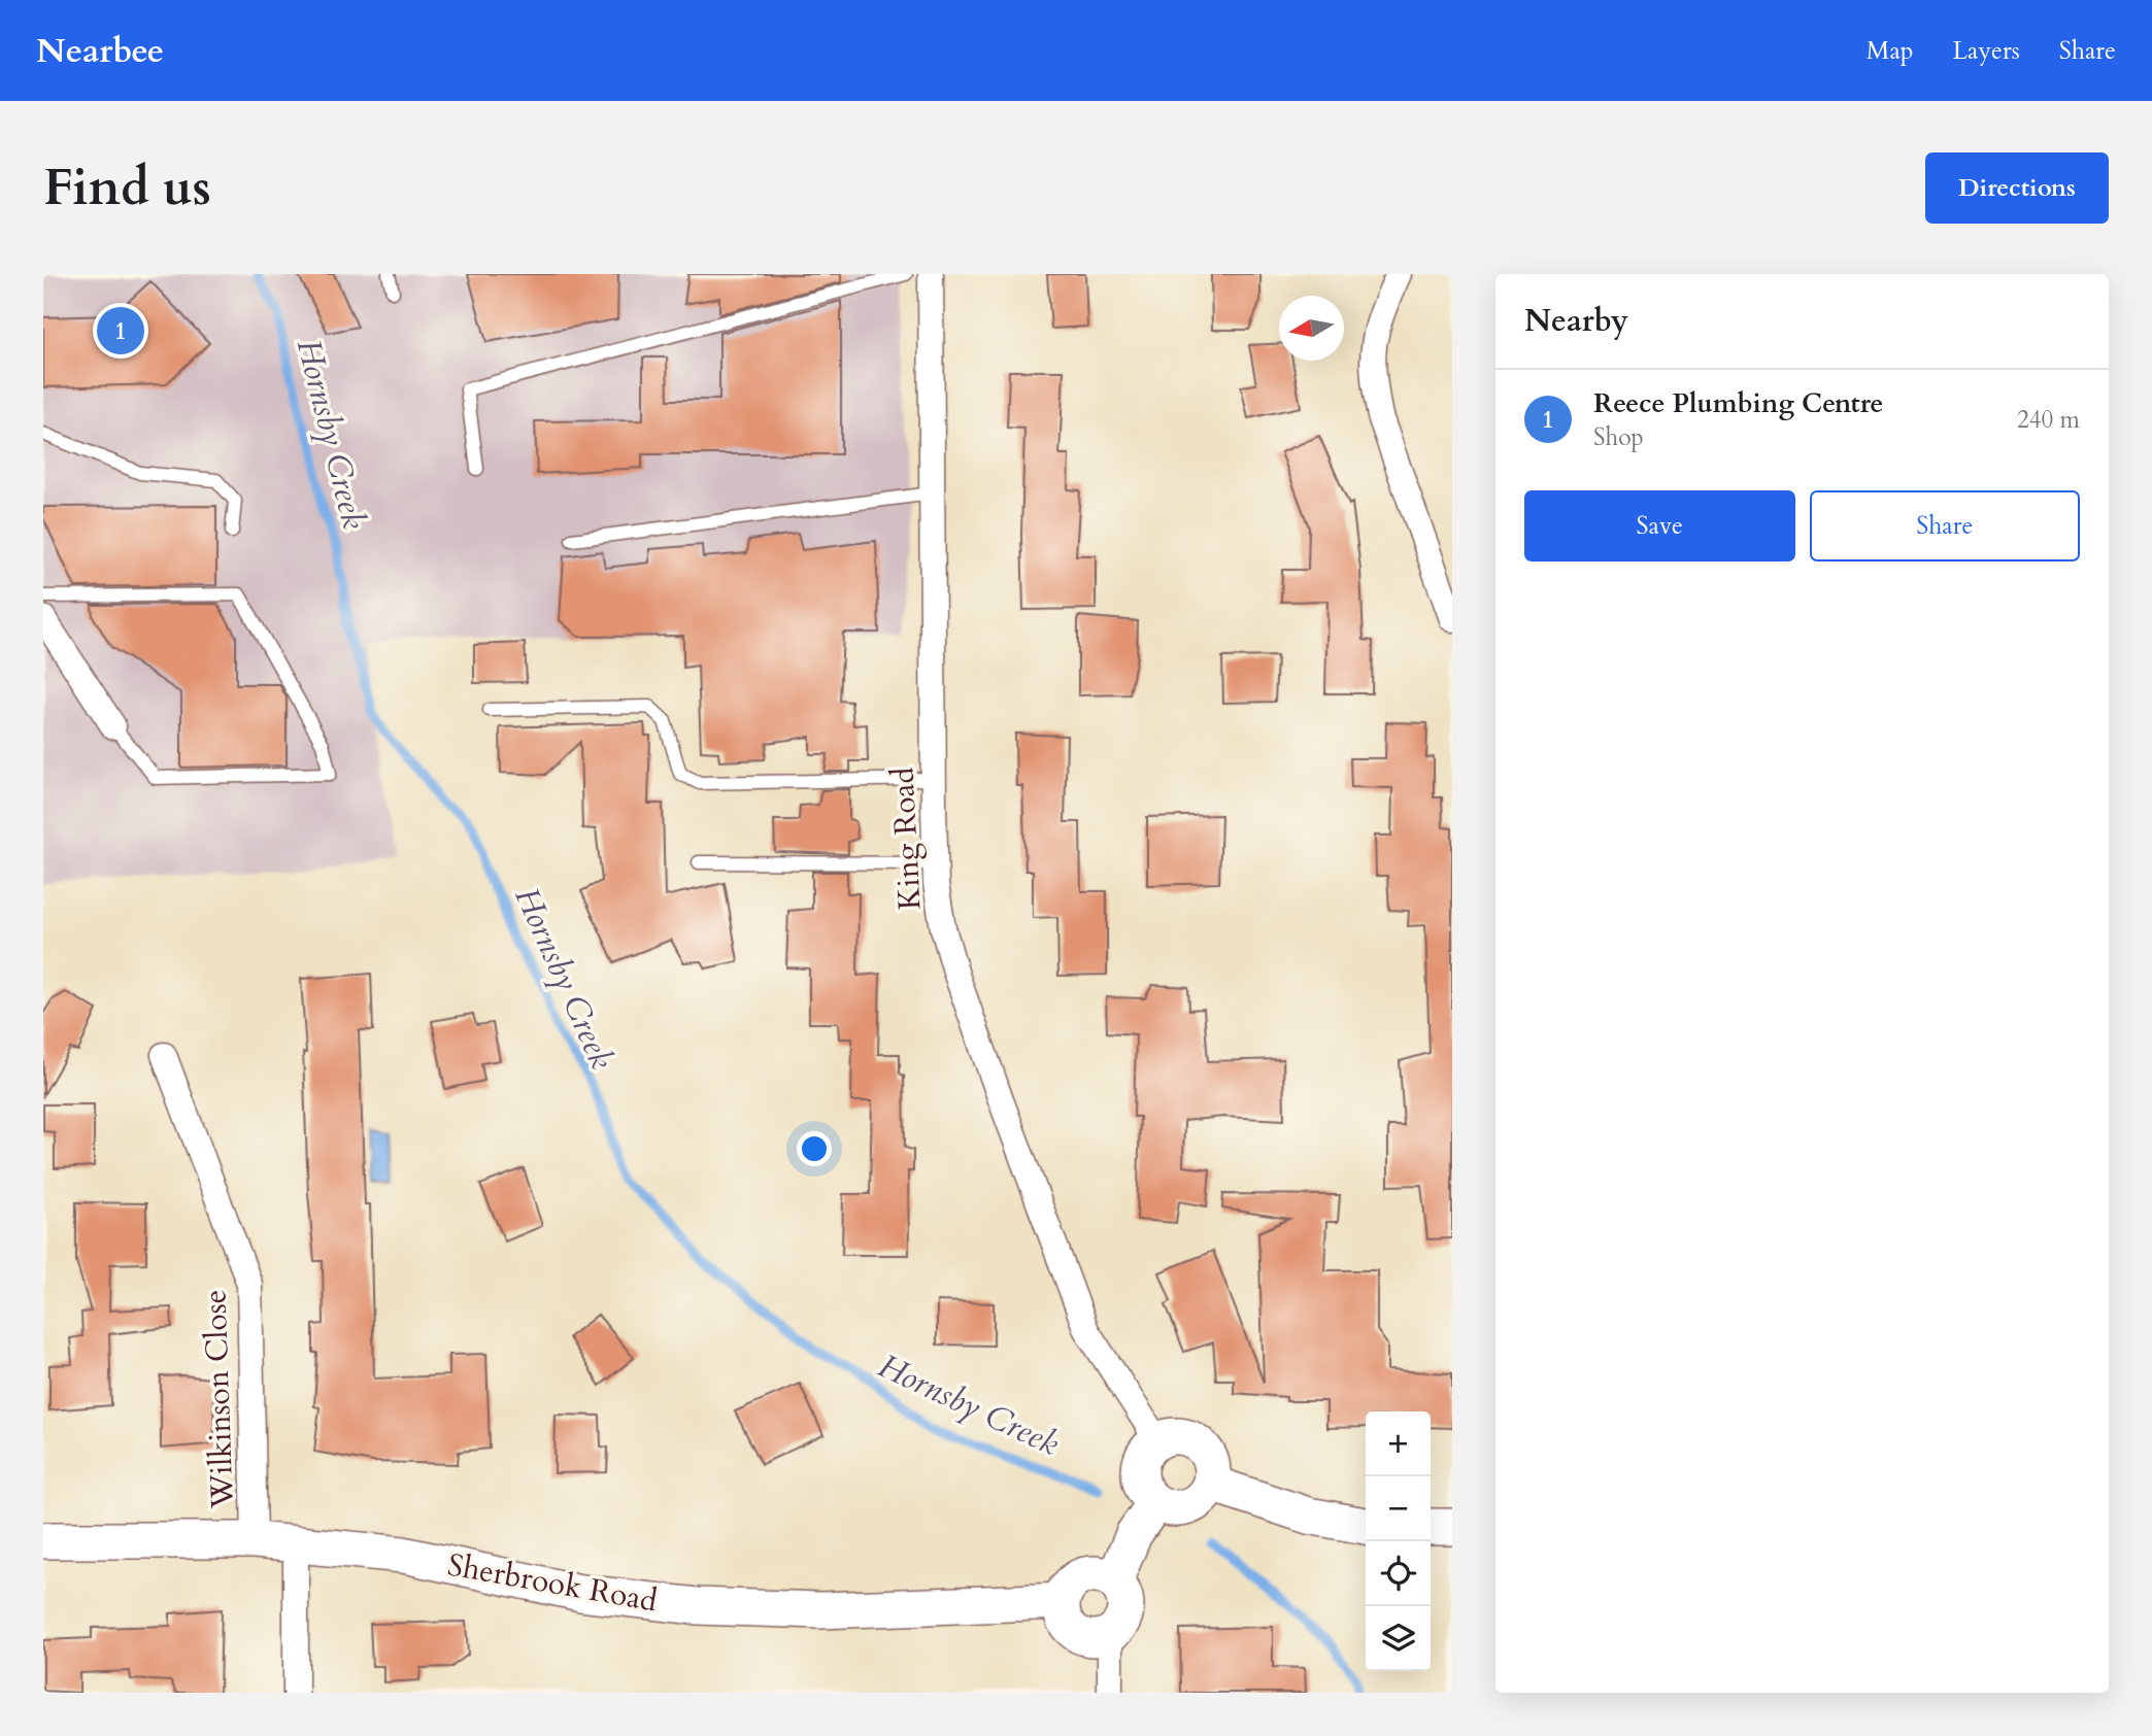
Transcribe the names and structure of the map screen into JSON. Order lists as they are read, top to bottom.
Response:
{
  "streets": {
    "main road": ["Sherbrook Road"],
    "street": ["King Road", "Wilkinson Close"]
  },
  "crossings": [
    ["Wilkinson Close", "Sherbrook Road"]
  ],
  "water": ["Hornsby Creek"],
  "north": "left",
  "page": {
    "header": "Nearbee",
    "nav": ["Map", "Layers", "Share"],
    "buttons": [
      "Directions",
      ["Save", "Share"]
    ],
    "title": "Find us",
    "heading": "Nearby",
    "pins": "1",
    "list": [
      {
        "mark": "1",
        "name": "Reece Plumbing Centre",
        "note": "Shop",
        "value": "240 m"
      }
    ],
    "map_buttons": ["+", "−"]
  }
}
